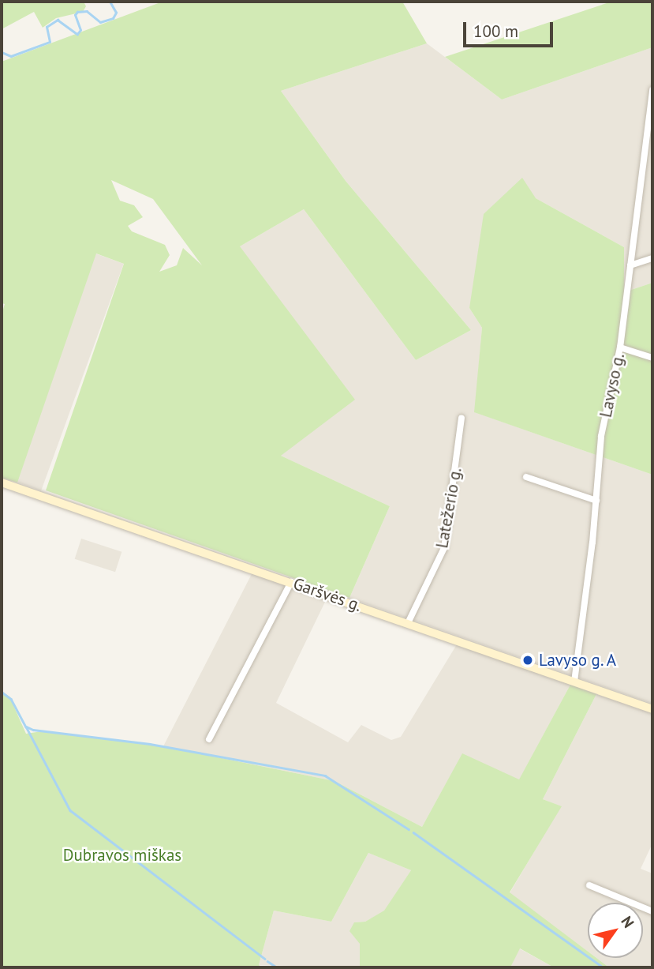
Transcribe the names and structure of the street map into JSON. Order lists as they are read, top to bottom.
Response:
{
  "streets": {
    "main road": ["Garšvės g."],
    "street": ["Lavyso g.", "Latežerio g."]
  },
  "crossings": [
    ["Lavyso g.", "Garšvės g."],
    ["Latežerio g.", "Garšvės g."]
  ],
  "parks": ["Dubravos miškas"],
  "places": ["Lavyso g. A"],
  "scale_bar": "100 m",
  "north": "top right"
}
